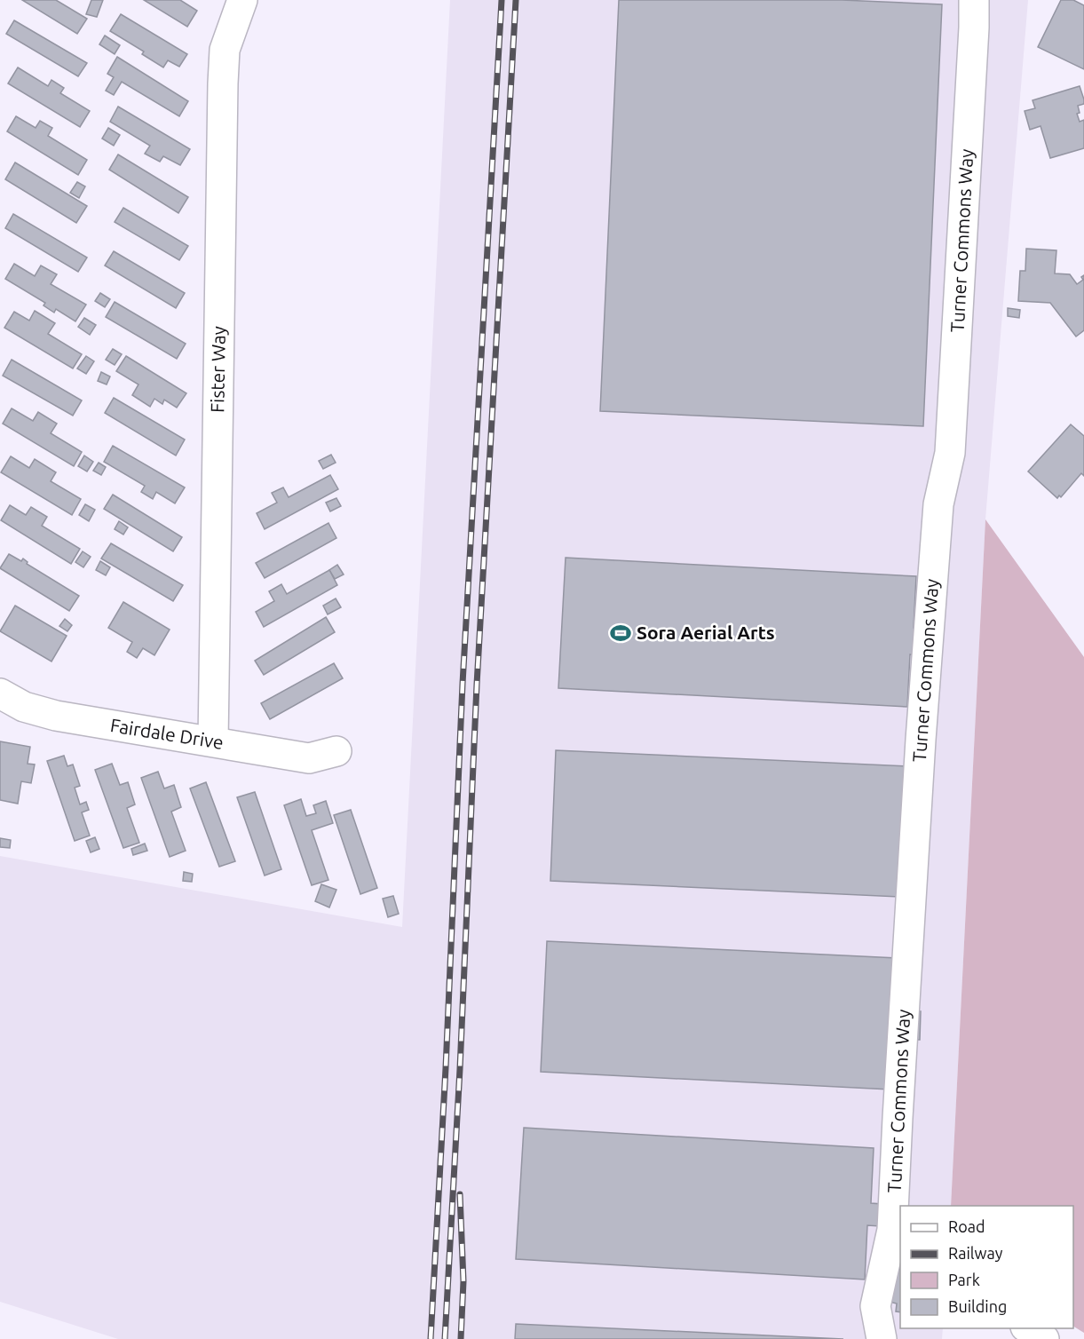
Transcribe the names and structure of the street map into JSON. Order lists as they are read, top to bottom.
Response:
{
  "streets": {
    "street": ["Turner Commons Way", "Fister Way", "Fairdale Drive"]
  },
  "crossings": [
    ["Fister Way", "Fairdale Drive"]
  ],
  "places": {
    "sports": ["Sora Aerial Arts"]
  },
  "legend": [
    "Road",
    "Railway",
    "Park",
    "Building"
  ]
}
